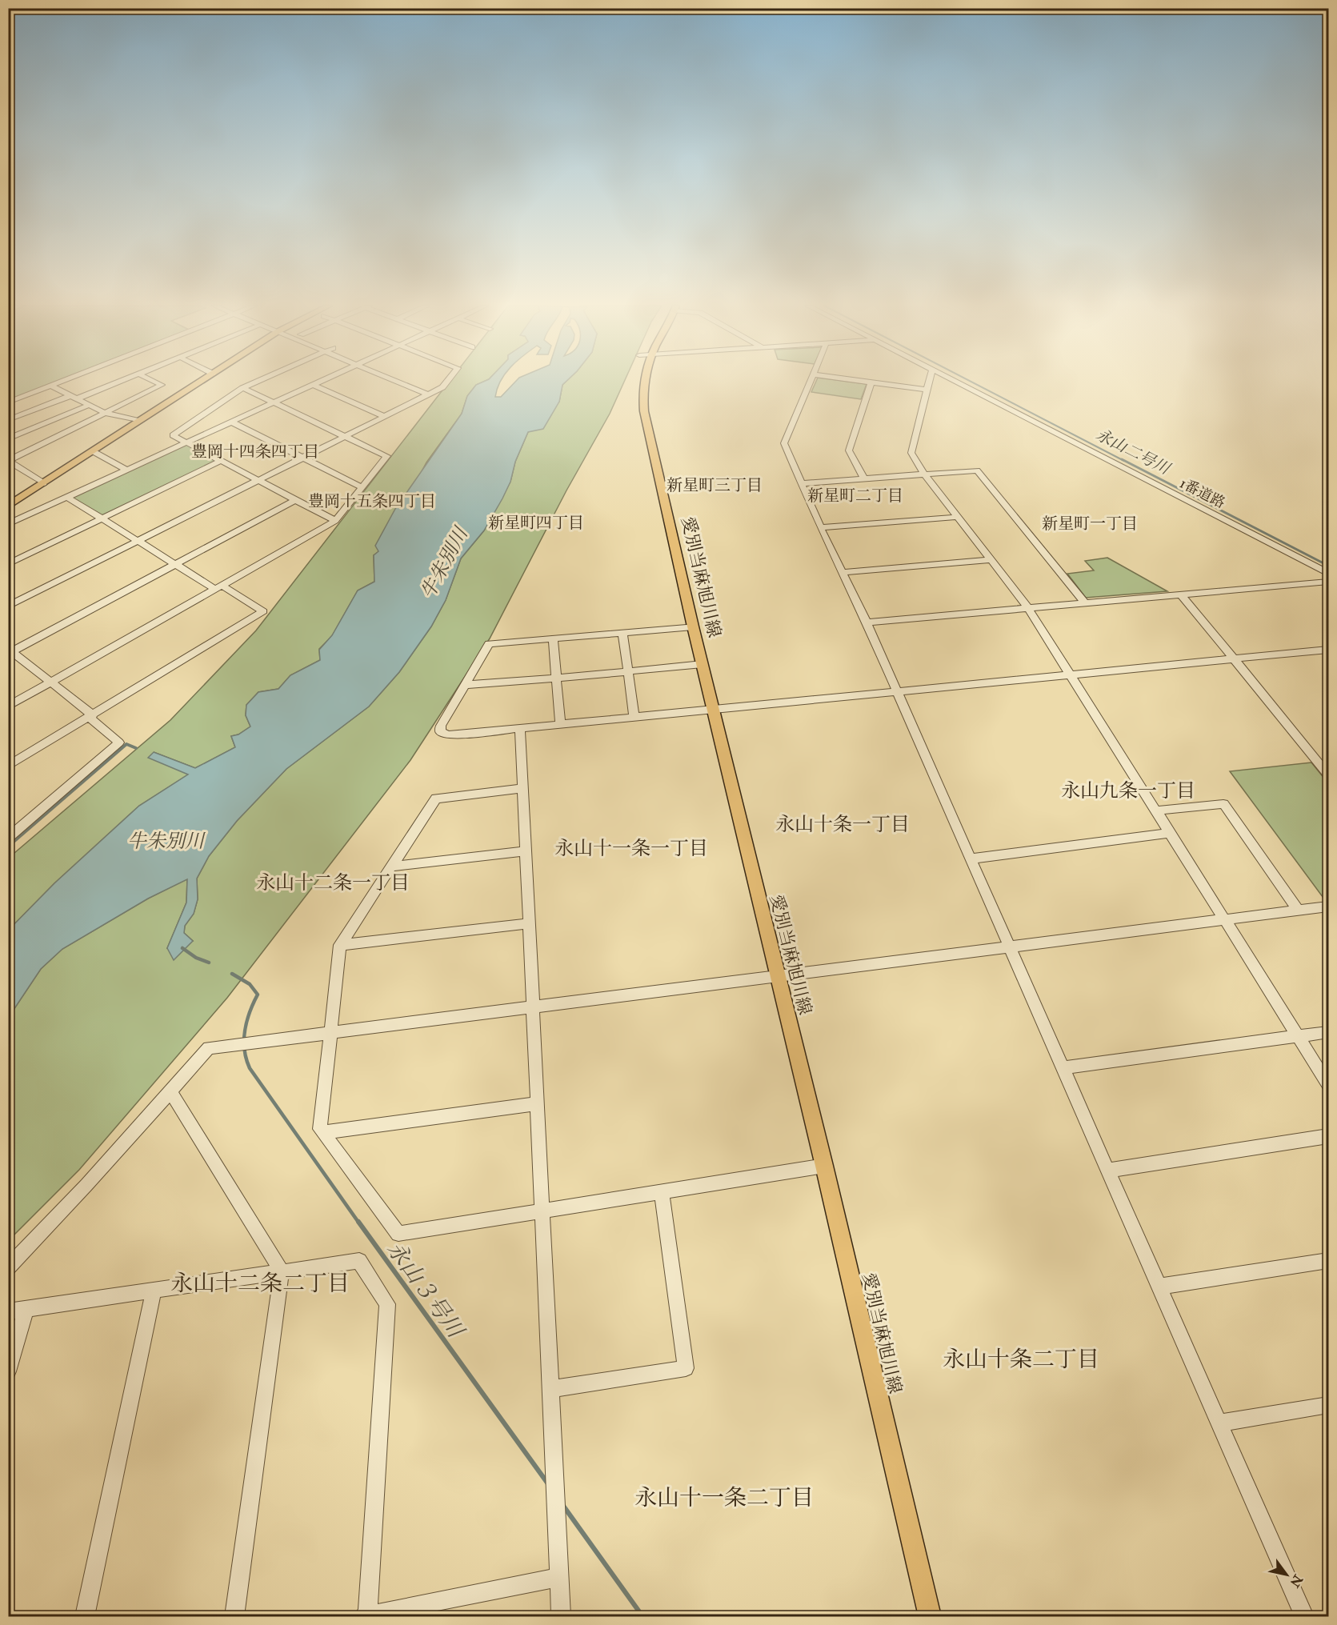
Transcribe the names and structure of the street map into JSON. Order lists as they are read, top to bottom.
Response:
{
  "streets": {
    "main road": ["愛別当麻旭川線"],
    "street": ["1番道路"]
  },
  "districts": [
    "豊岡十四条四丁目",
    "新星町三丁目",
    "新星町二丁目",
    "豊岡十五条四丁目",
    "新星町四丁目",
    "新星町一丁目",
    "永山九条一丁目",
    "永山十条一丁目",
    "永山十一条一丁目",
    "永山十二条一丁目",
    "永山十二条二丁目",
    "永山十条二丁目",
    "永山十一条二丁目"
  ],
  "water": ["永山二号川", "牛朱別川", "永山３号川"],
  "north": "bottom right"
}
